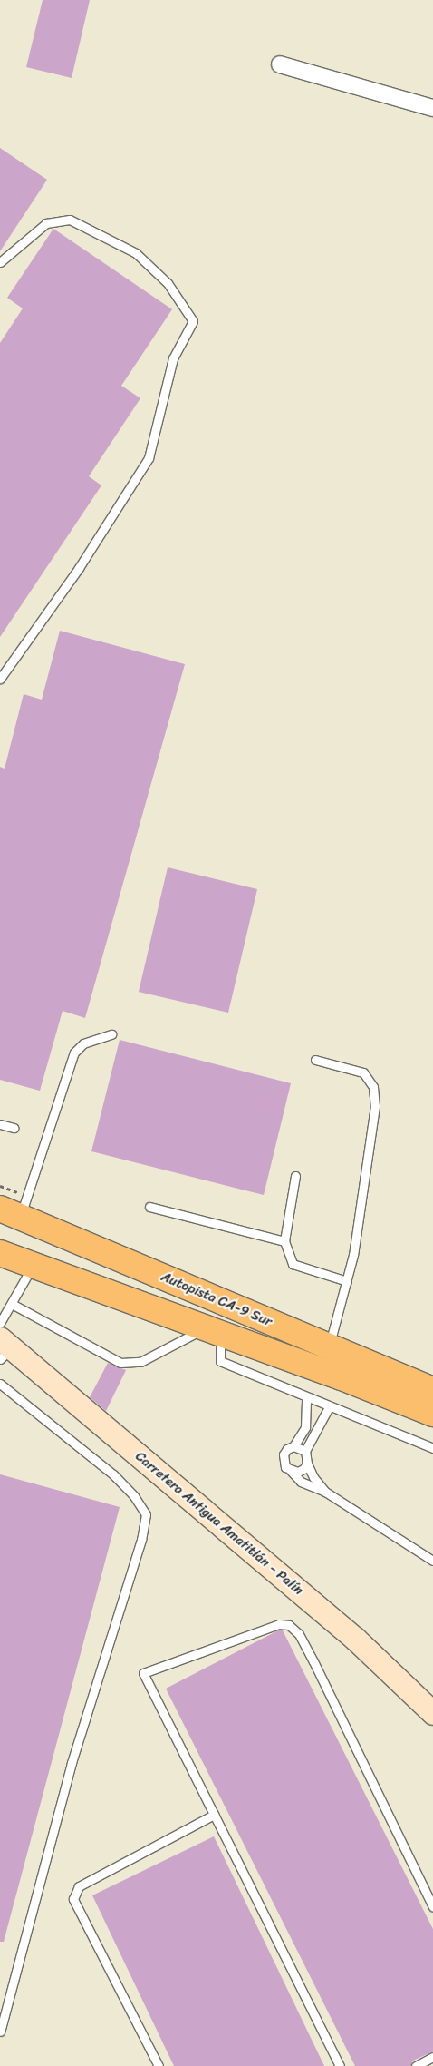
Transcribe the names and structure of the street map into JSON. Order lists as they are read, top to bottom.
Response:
{
  "streets": {
    "highway": ["Autopista CA-9 Sur"],
    "main road": ["Carretera Antigua Amatitlán - Palín"]
  }
}
